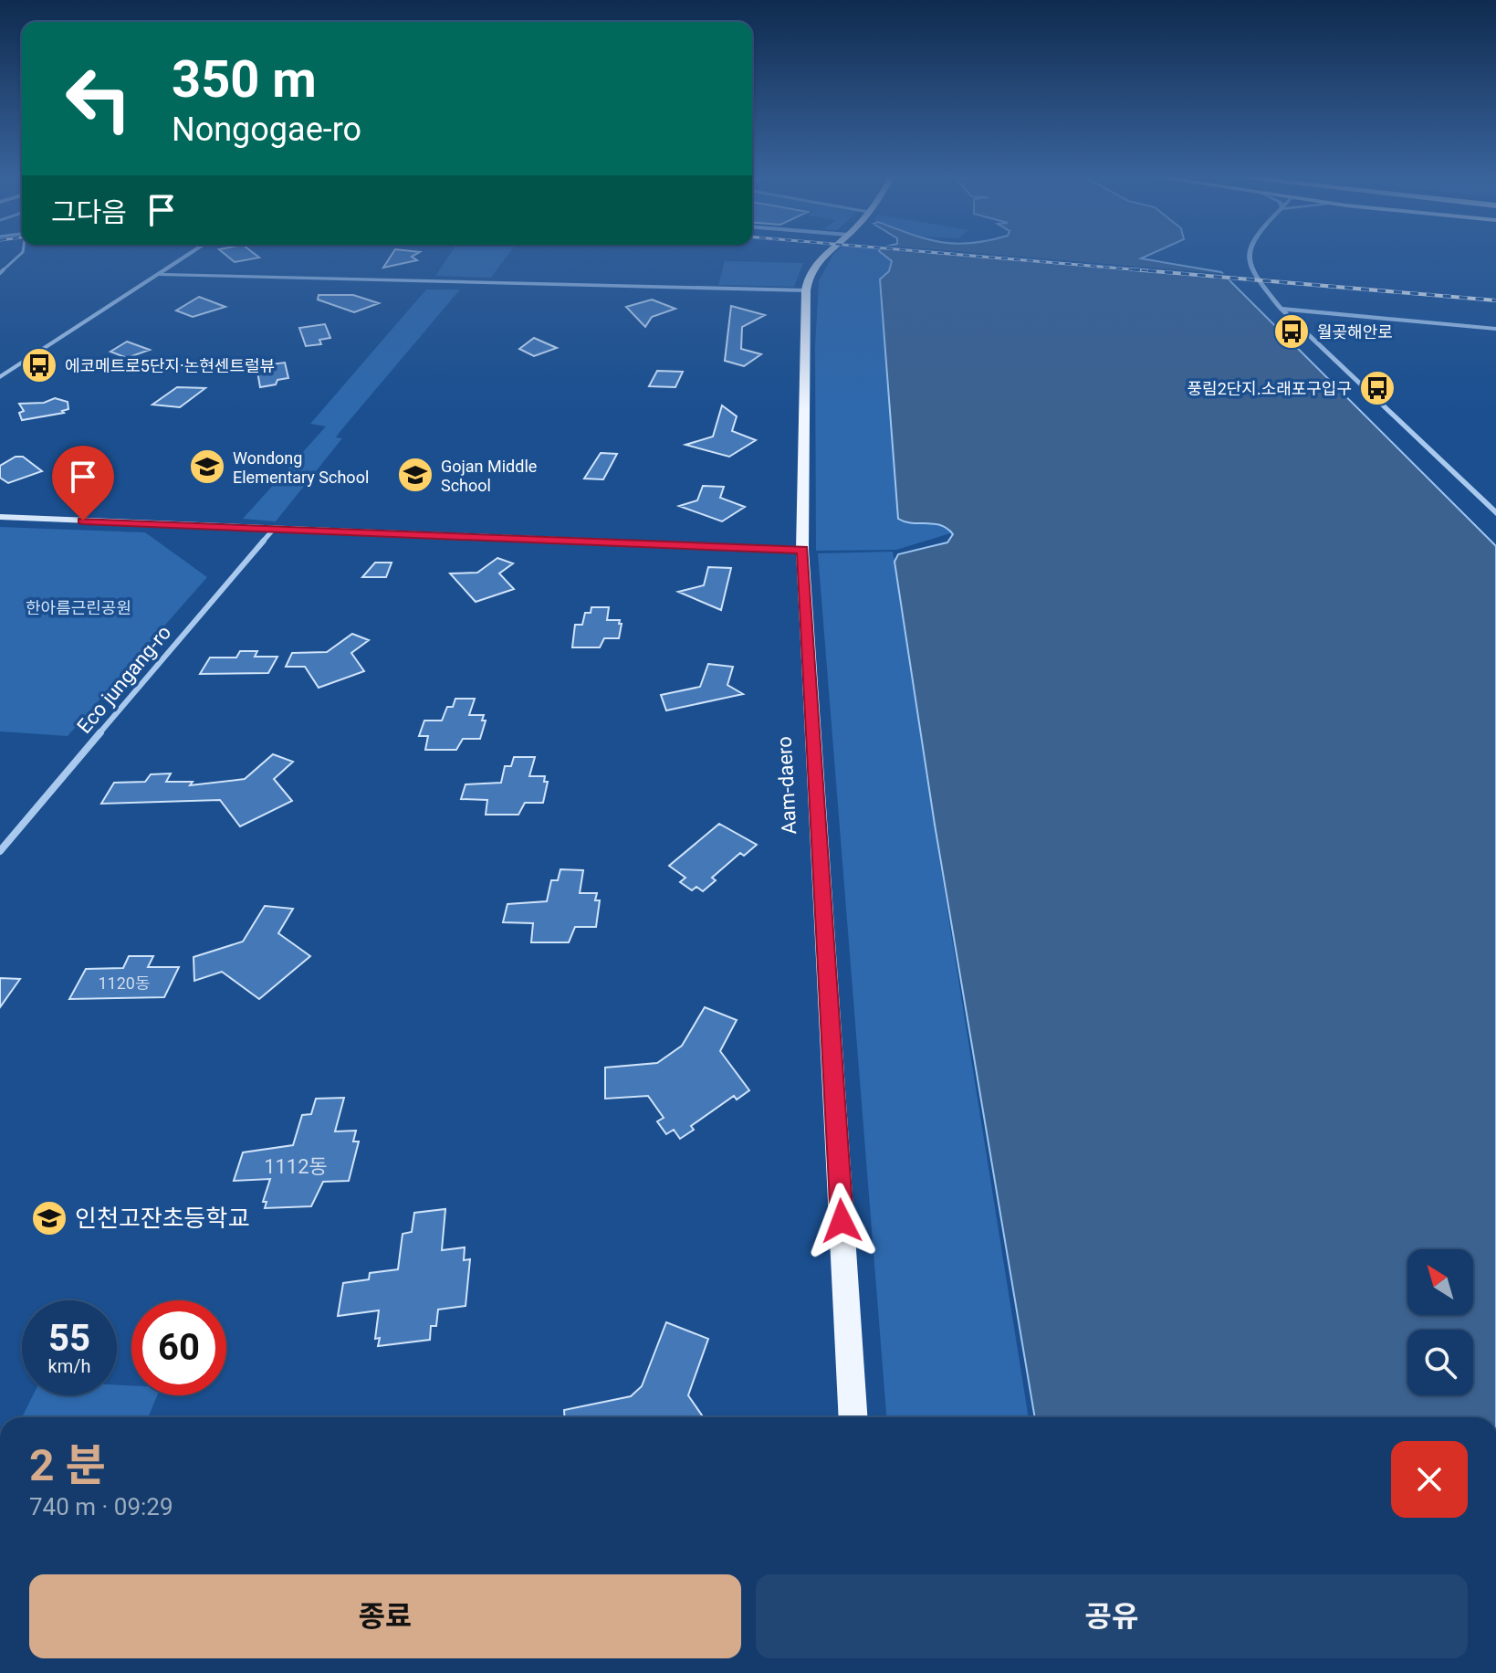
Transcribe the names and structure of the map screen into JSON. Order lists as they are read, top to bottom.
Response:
{
  "streets": {
    "main road": ["Aam-daero"],
    "street": ["Eco jungang-ro"]
  },
  "parks": ["한아름근린공원"],
  "places": {
    "bus stop": ["월곶해안로", "에코메트로5단지·논현센트럴뷰", "풍림2단지.소래포구입구"],
    "school or university": ["Wondong Elementary School", "Gojan Middle School", "인천고잔초등학교"]
  },
  "house_numbers": ["1120동", "1112동"],
  "north": "top left",
  "page": {
    "turn": ["350 m", "Nongogae-ro"],
    "then": "그다음",
    "speed": "55 km/h",
    "limit": "60",
    "heading": ["2 분", "740 m · 09:29"],
    "buttons": ["종료", "공유"]
  }
}
